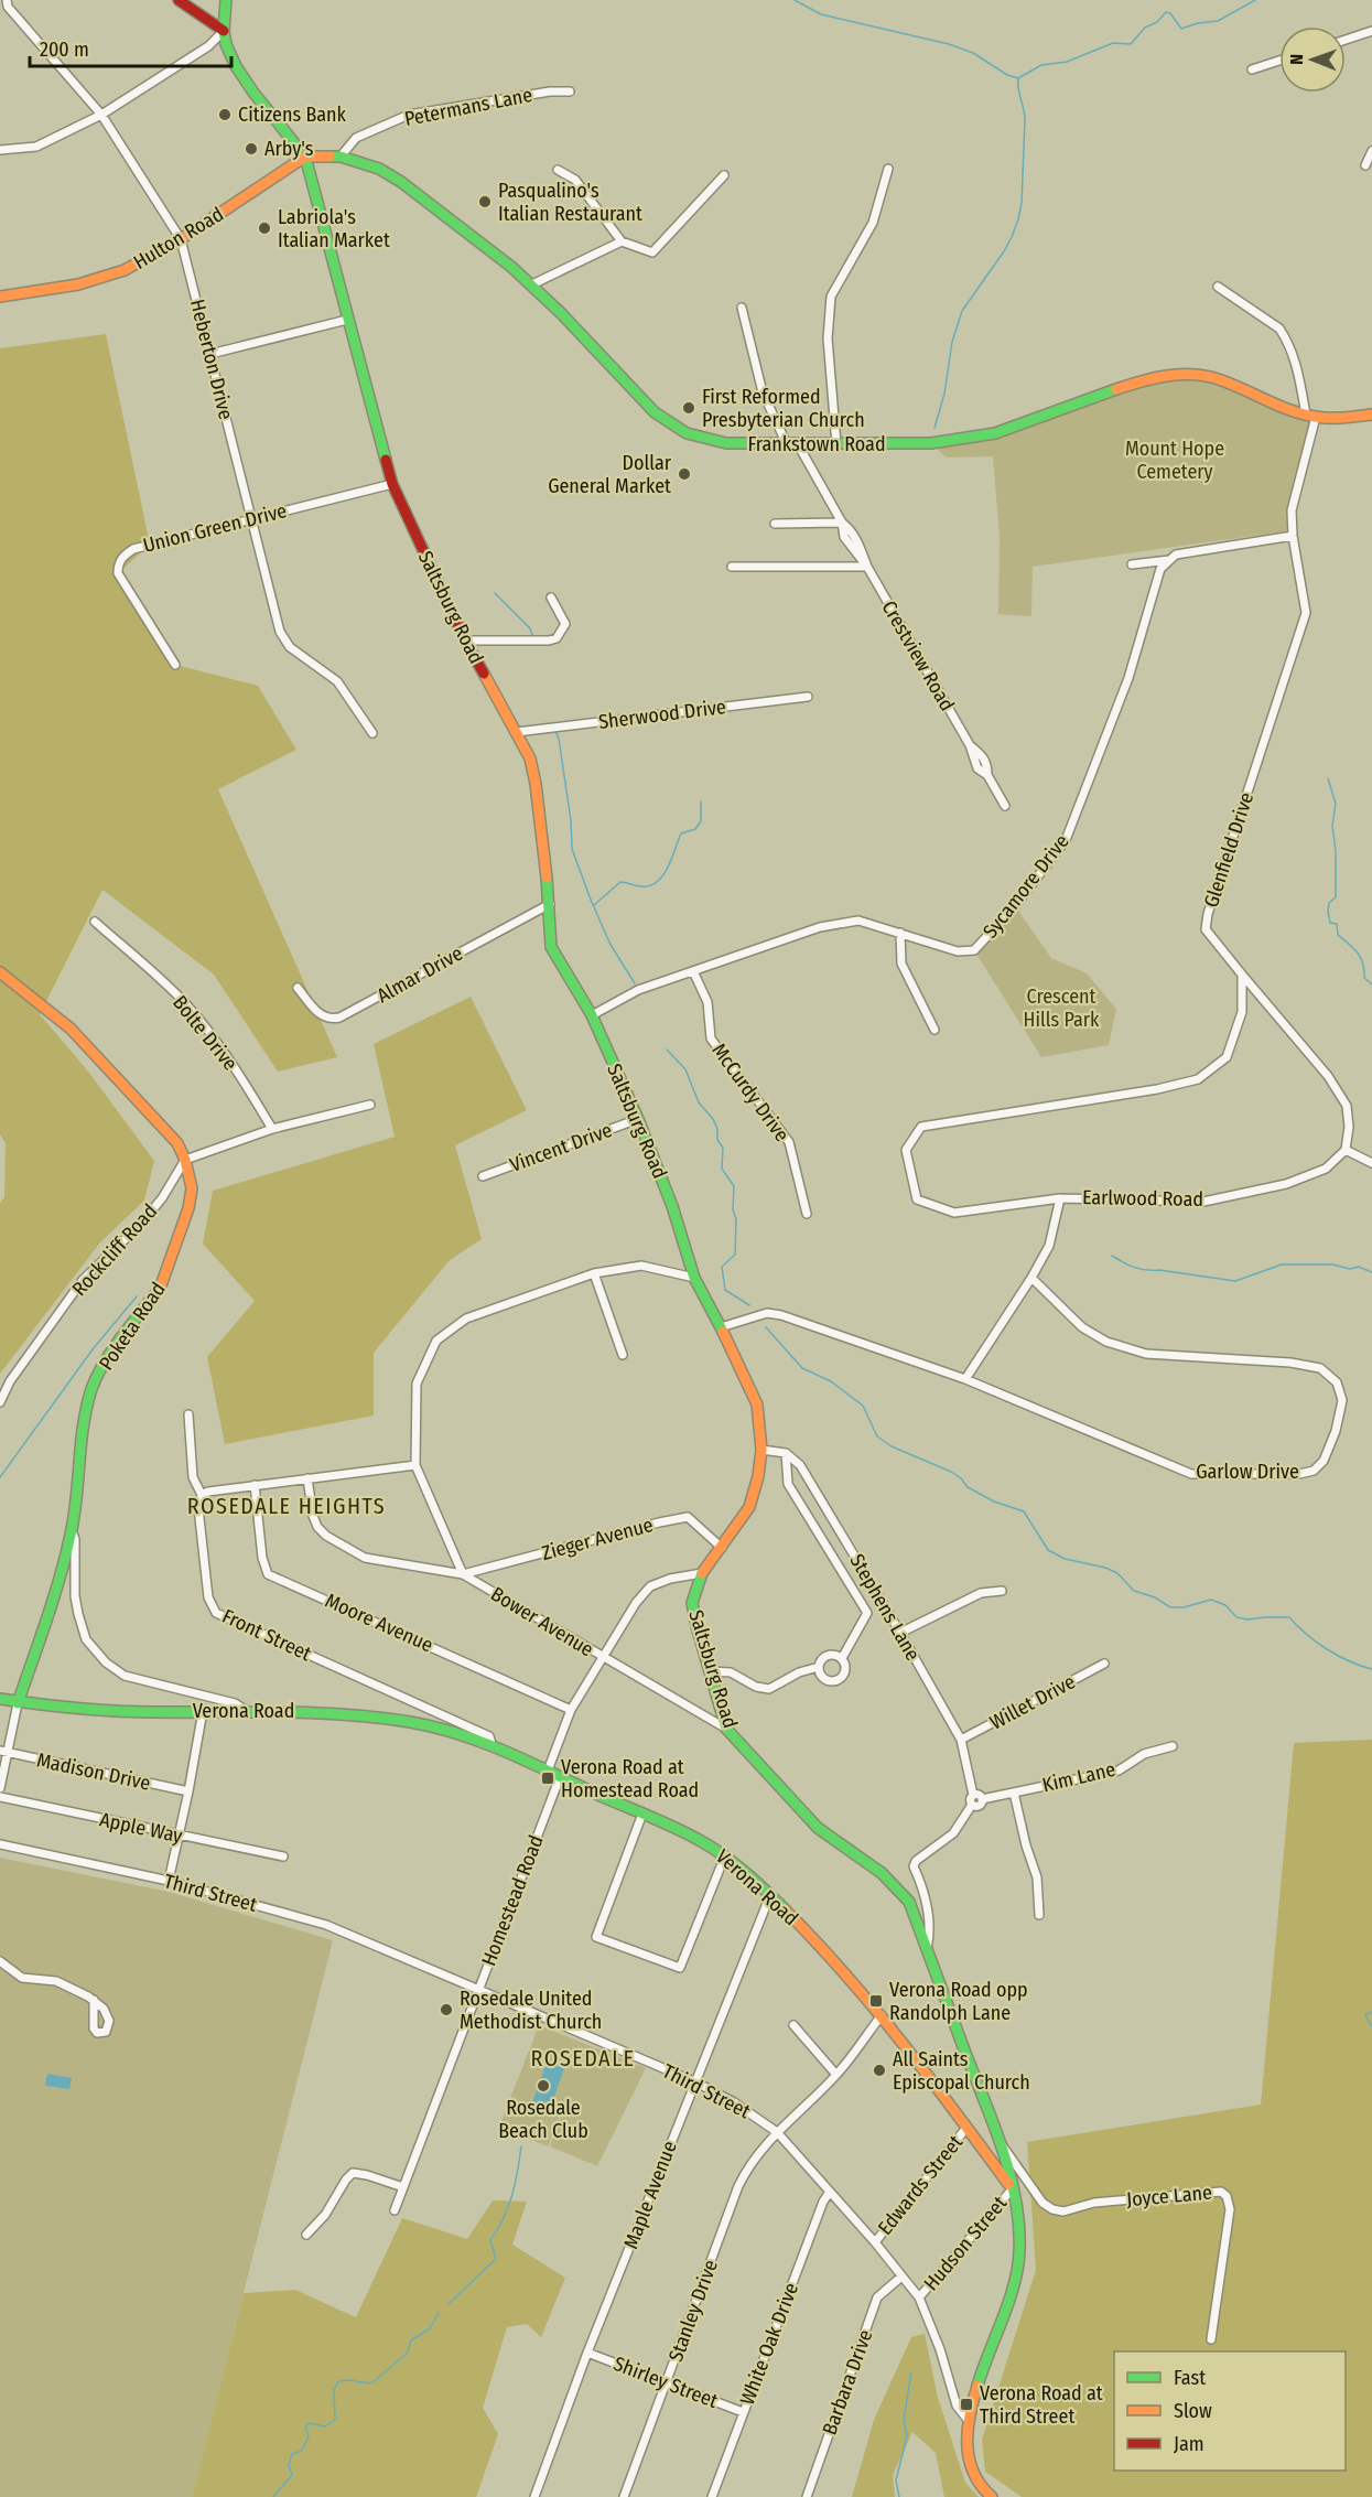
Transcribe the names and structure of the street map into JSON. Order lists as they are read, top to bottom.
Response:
{
  "streets": {
    "main road": [
      "Hulton Road",
      "Frankstown Road",
      "Saltsburg Road",
      "Poketa Road",
      "Verona Road"
    ],
    "street": [
      "Petermans Lane",
      "Heberton Drive",
      "Union Green Drive",
      "Crestview Road",
      "Sherwood Drive",
      "Glenfield Drive",
      "Sycamore Drive",
      "Almar Drive",
      "Bolte Drive",
      "McCurdy Drive",
      "Vincent Drive",
      "Earlwood Road",
      "Rockcliff Road",
      "Garlow Drive",
      "Zieger Avenue",
      "Stephens Lane",
      "Bower Avenue",
      "Moore Avenue",
      "Front Street",
      "Willet Drive",
      "Madison Drive",
      "Kim Lane",
      "Apple Way",
      "Third Street",
      "Homestead Road",
      "Edwards Street",
      "Maple Avenue",
      "Joyce Lane",
      "Hudson Street",
      "Stanley Drive",
      "White Oak Drive",
      "Shirley Street",
      "Barbara Drive"
    ]
  },
  "crossings": [
    ["Petermans Lane", "Frankstown Road"],
    ["Hulton Road", "Heberton Drive"],
    ["Hulton Road", "Frankstown Road"],
    ["Hulton Road", "Saltsburg Road"],
    ["Heberton Drive", "Union Green Drive"],
    ["Frankstown Road", "Saltsburg Road"],
    ["Frankstown Road", "Crestview Road"],
    ["Frankstown Road", "Glenfield Drive"],
    ["Union Green Drive", "Saltsburg Road"],
    ["Saltsburg Road", "Sherwood Drive"],
    ["Saltsburg Road", "Sycamore Drive"],
    ["Saltsburg Road", "Almar Drive"],
    ["Saltsburg Road", "Vincent Drive"],
    ["Saltsburg Road", "Zieger Avenue"],
    ["Saltsburg Road", "Bower Avenue"],
    ["Saltsburg Road", "Verona Road"],
    ["Saltsburg Road", "Joyce Lane"],
    ["Saltsburg Road", "Hudson Street"],
    ["Sycamore Drive", "McCurdy Drive"],
    ["Earlwood Road", "Garlow Drive"],
    ["Rockcliff Road", "Poketa Road"],
    ["Poketa Road", "Verona Road"],
    ["Poketa Road", "Madison Drive"],
    ["Zieger Avenue", "Bower Avenue"],
    ["Stephens Lane", "Willet Drive"],
    ["Stephens Lane", "Kim Lane"],
    ["Front Street", "Verona Road"],
    ["Verona Road", "Third Street"],
    ["Verona Road", "Homestead Road"],
    ["Verona Road", "Edwards Street"],
    ["Verona Road", "Maple Avenue"],
    ["Verona Road", "Hudson Street"],
    ["Verona Road", "Stanley Drive"],
    ["Third Street", "Homestead Road"],
    ["Third Street", "Edwards Street"],
    ["Third Street", "Maple Avenue"],
    ["Third Street", "Hudson Street"],
    ["Third Street", "Stanley Drive"],
    ["Third Street", "White Oak Drive"],
    ["Third Street", "Barbara Drive"],
    ["Maple Avenue", "Shirley Street"],
    ["Stanley Drive", "Shirley Street"],
    ["White Oak Drive", "Shirley Street"]
  ],
  "districts": ["ROSEDALE HEIGHTS", "ROSEDALE"],
  "parks": ["Mount Hope Cemetery", "Crescent Hills Park"],
  "places": {
    "other": [
      "Citizens Bank",
      "Arby's",
      "Pasqualino's Italian Restaurant",
      "Labriola's Italian Market",
      "First Reformed Presbyterian Church",
      "Dollar General Market",
      "Rosedale United Methodist Church",
      "All Saints Episcopal Church",
      "Rosedale Beach Club"
    ],
    "transit": ["Verona Road at Homestead Road", "Verona Road opp Randolph Lane", "Verona Road at Third Street"]
  },
  "legend": ["Fast", "Slow", "Jam"],
  "scale_bar": "200 m",
  "north": "left"
}
